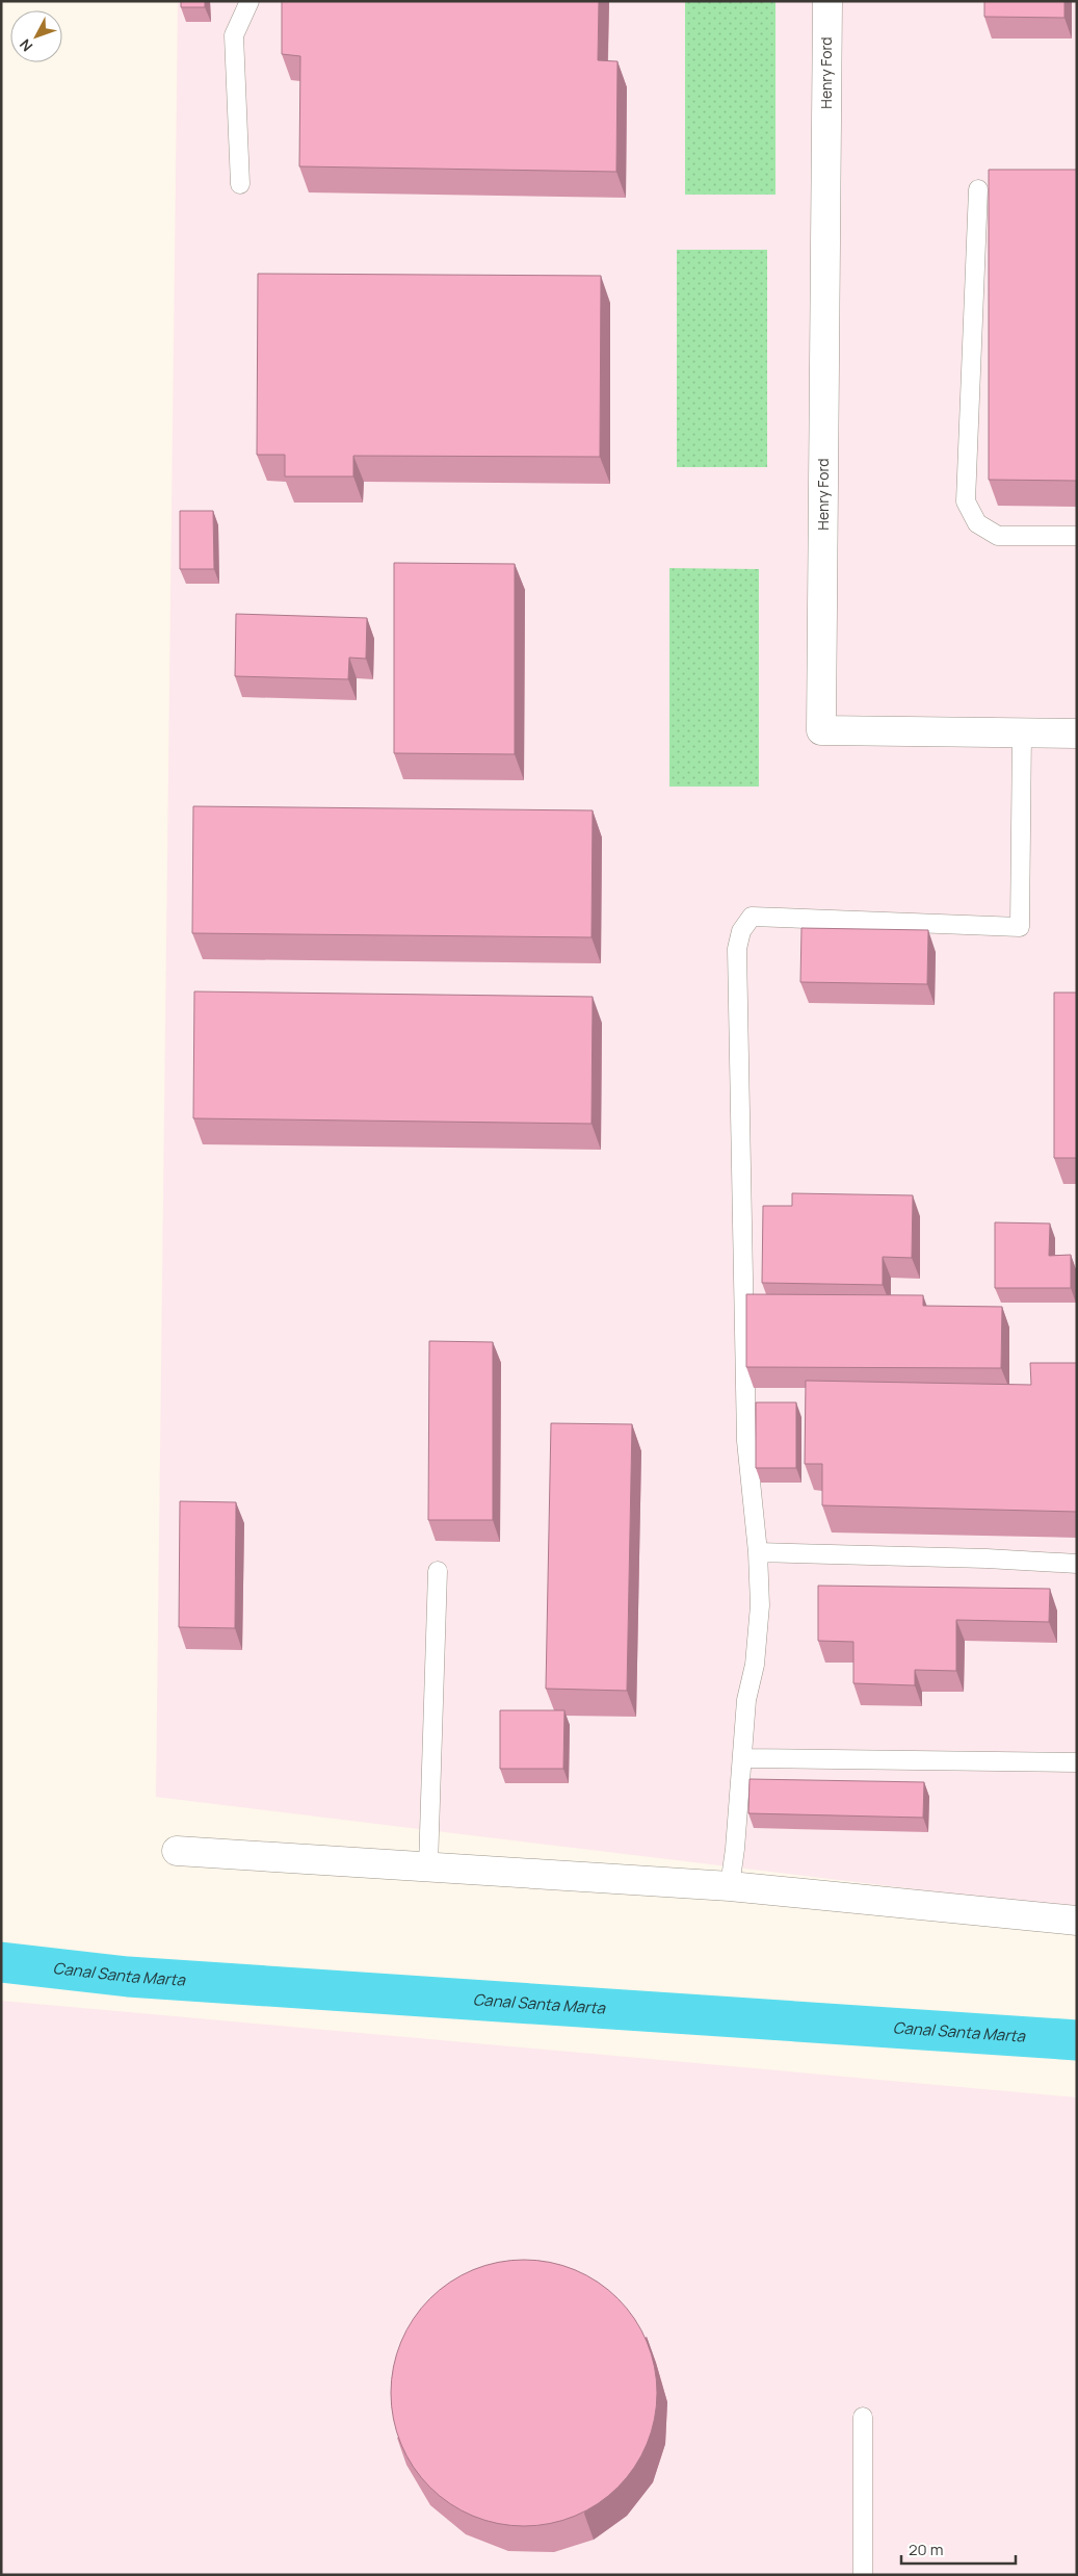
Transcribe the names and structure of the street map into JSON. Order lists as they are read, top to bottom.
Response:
{
  "streets": {
    "street": ["Henry Ford"]
  },
  "water": ["Canal Santa Marta"],
  "scale_bar": "20 m",
  "north": "bottom left"
}
